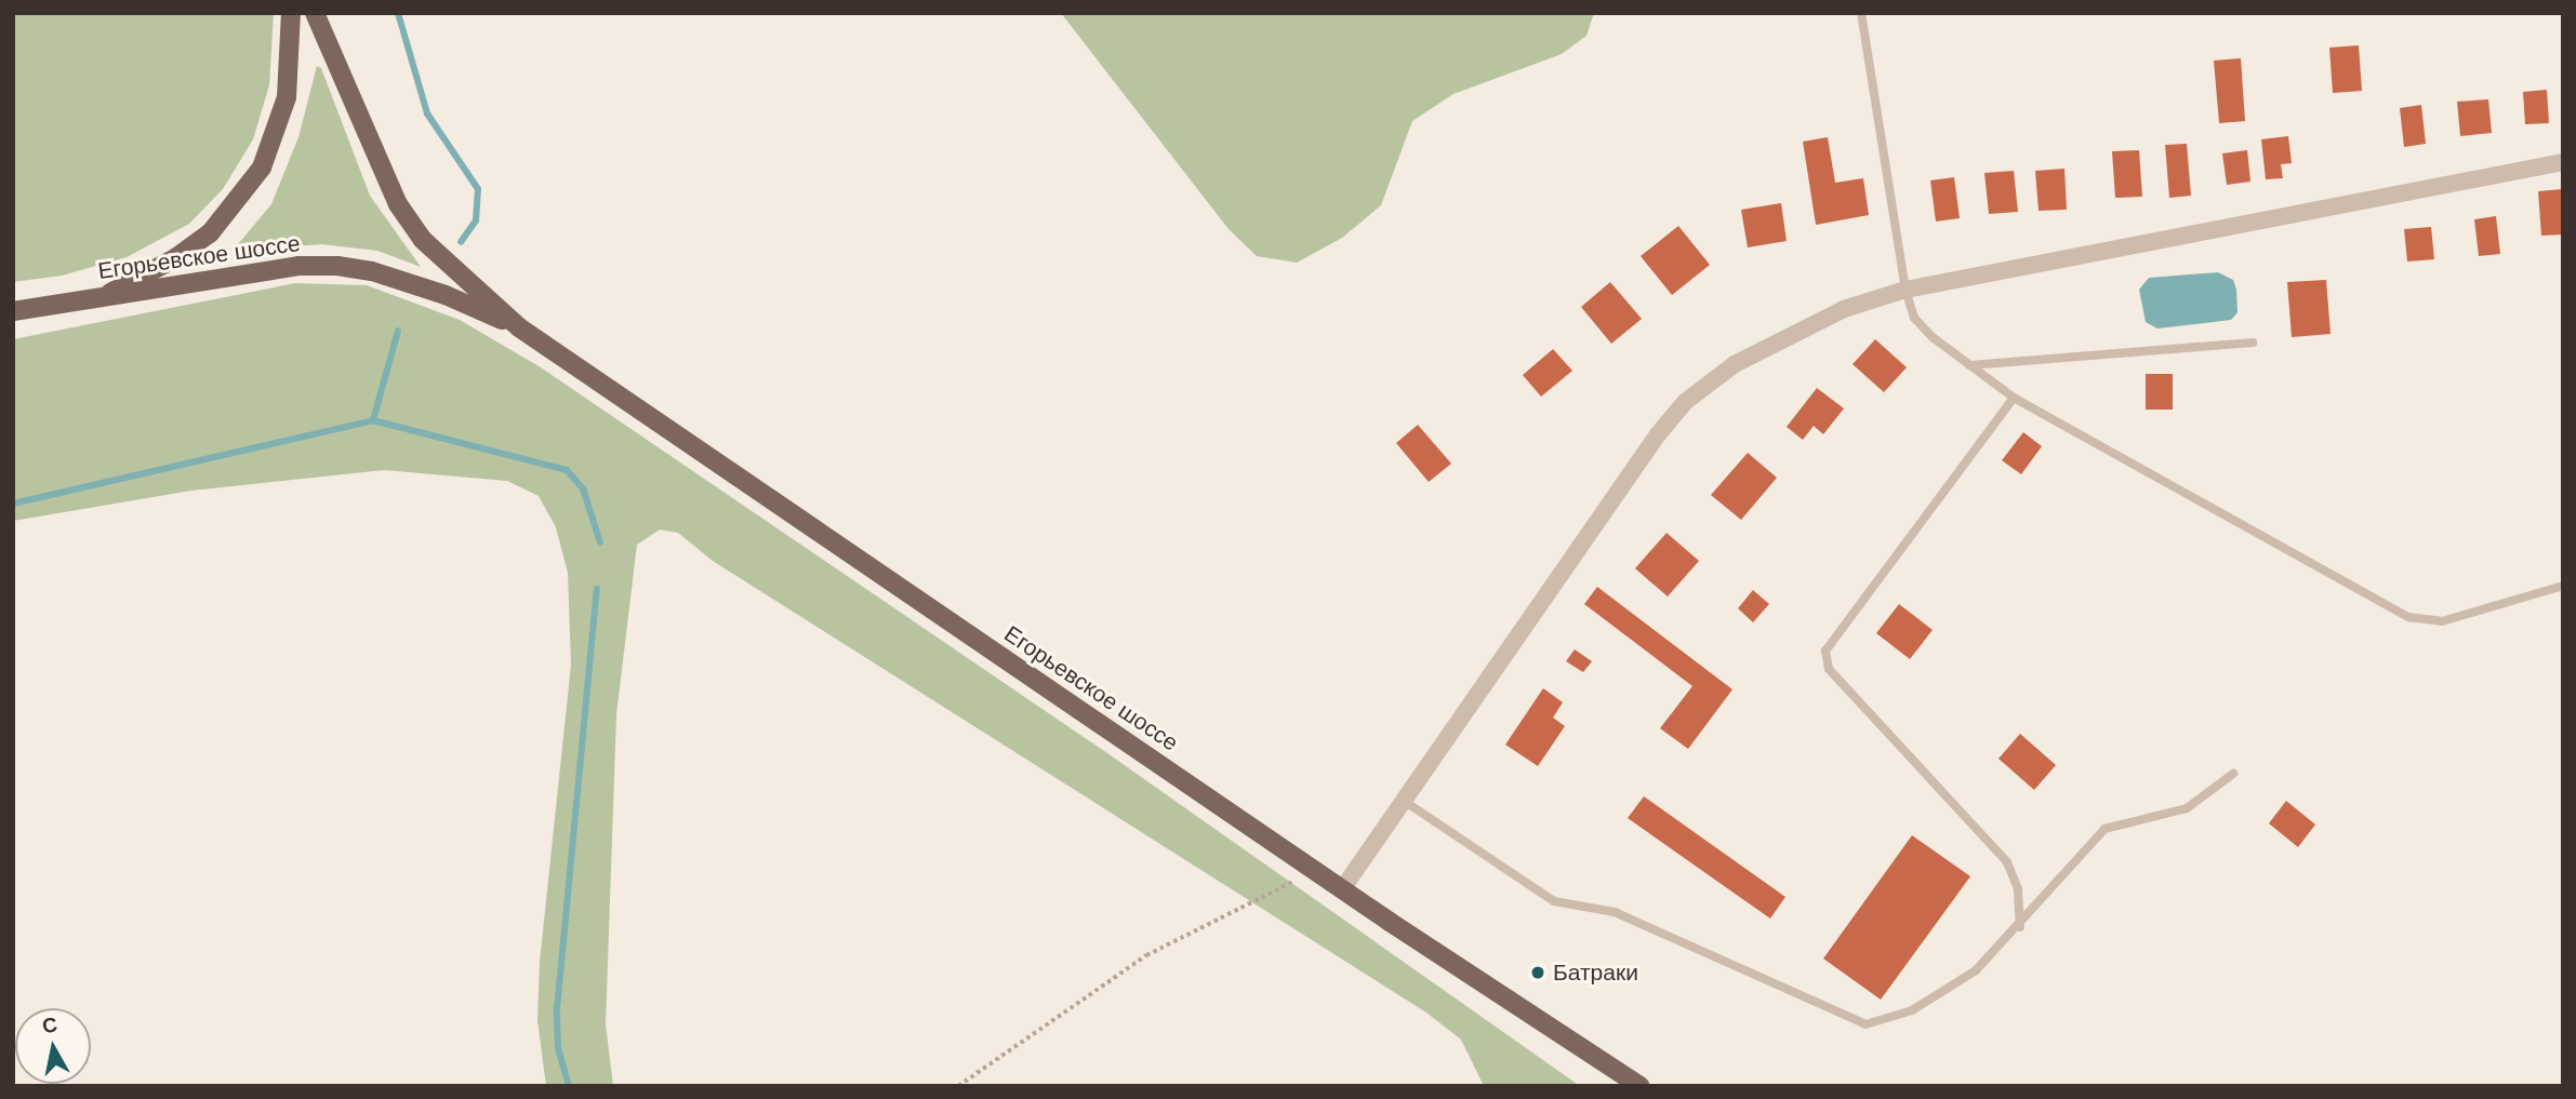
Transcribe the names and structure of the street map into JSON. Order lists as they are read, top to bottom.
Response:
{
  "streets": {
    "main road": ["Егорьевское шоссе"]
  },
  "places": ["Батраки"],
  "north": "top"
}
